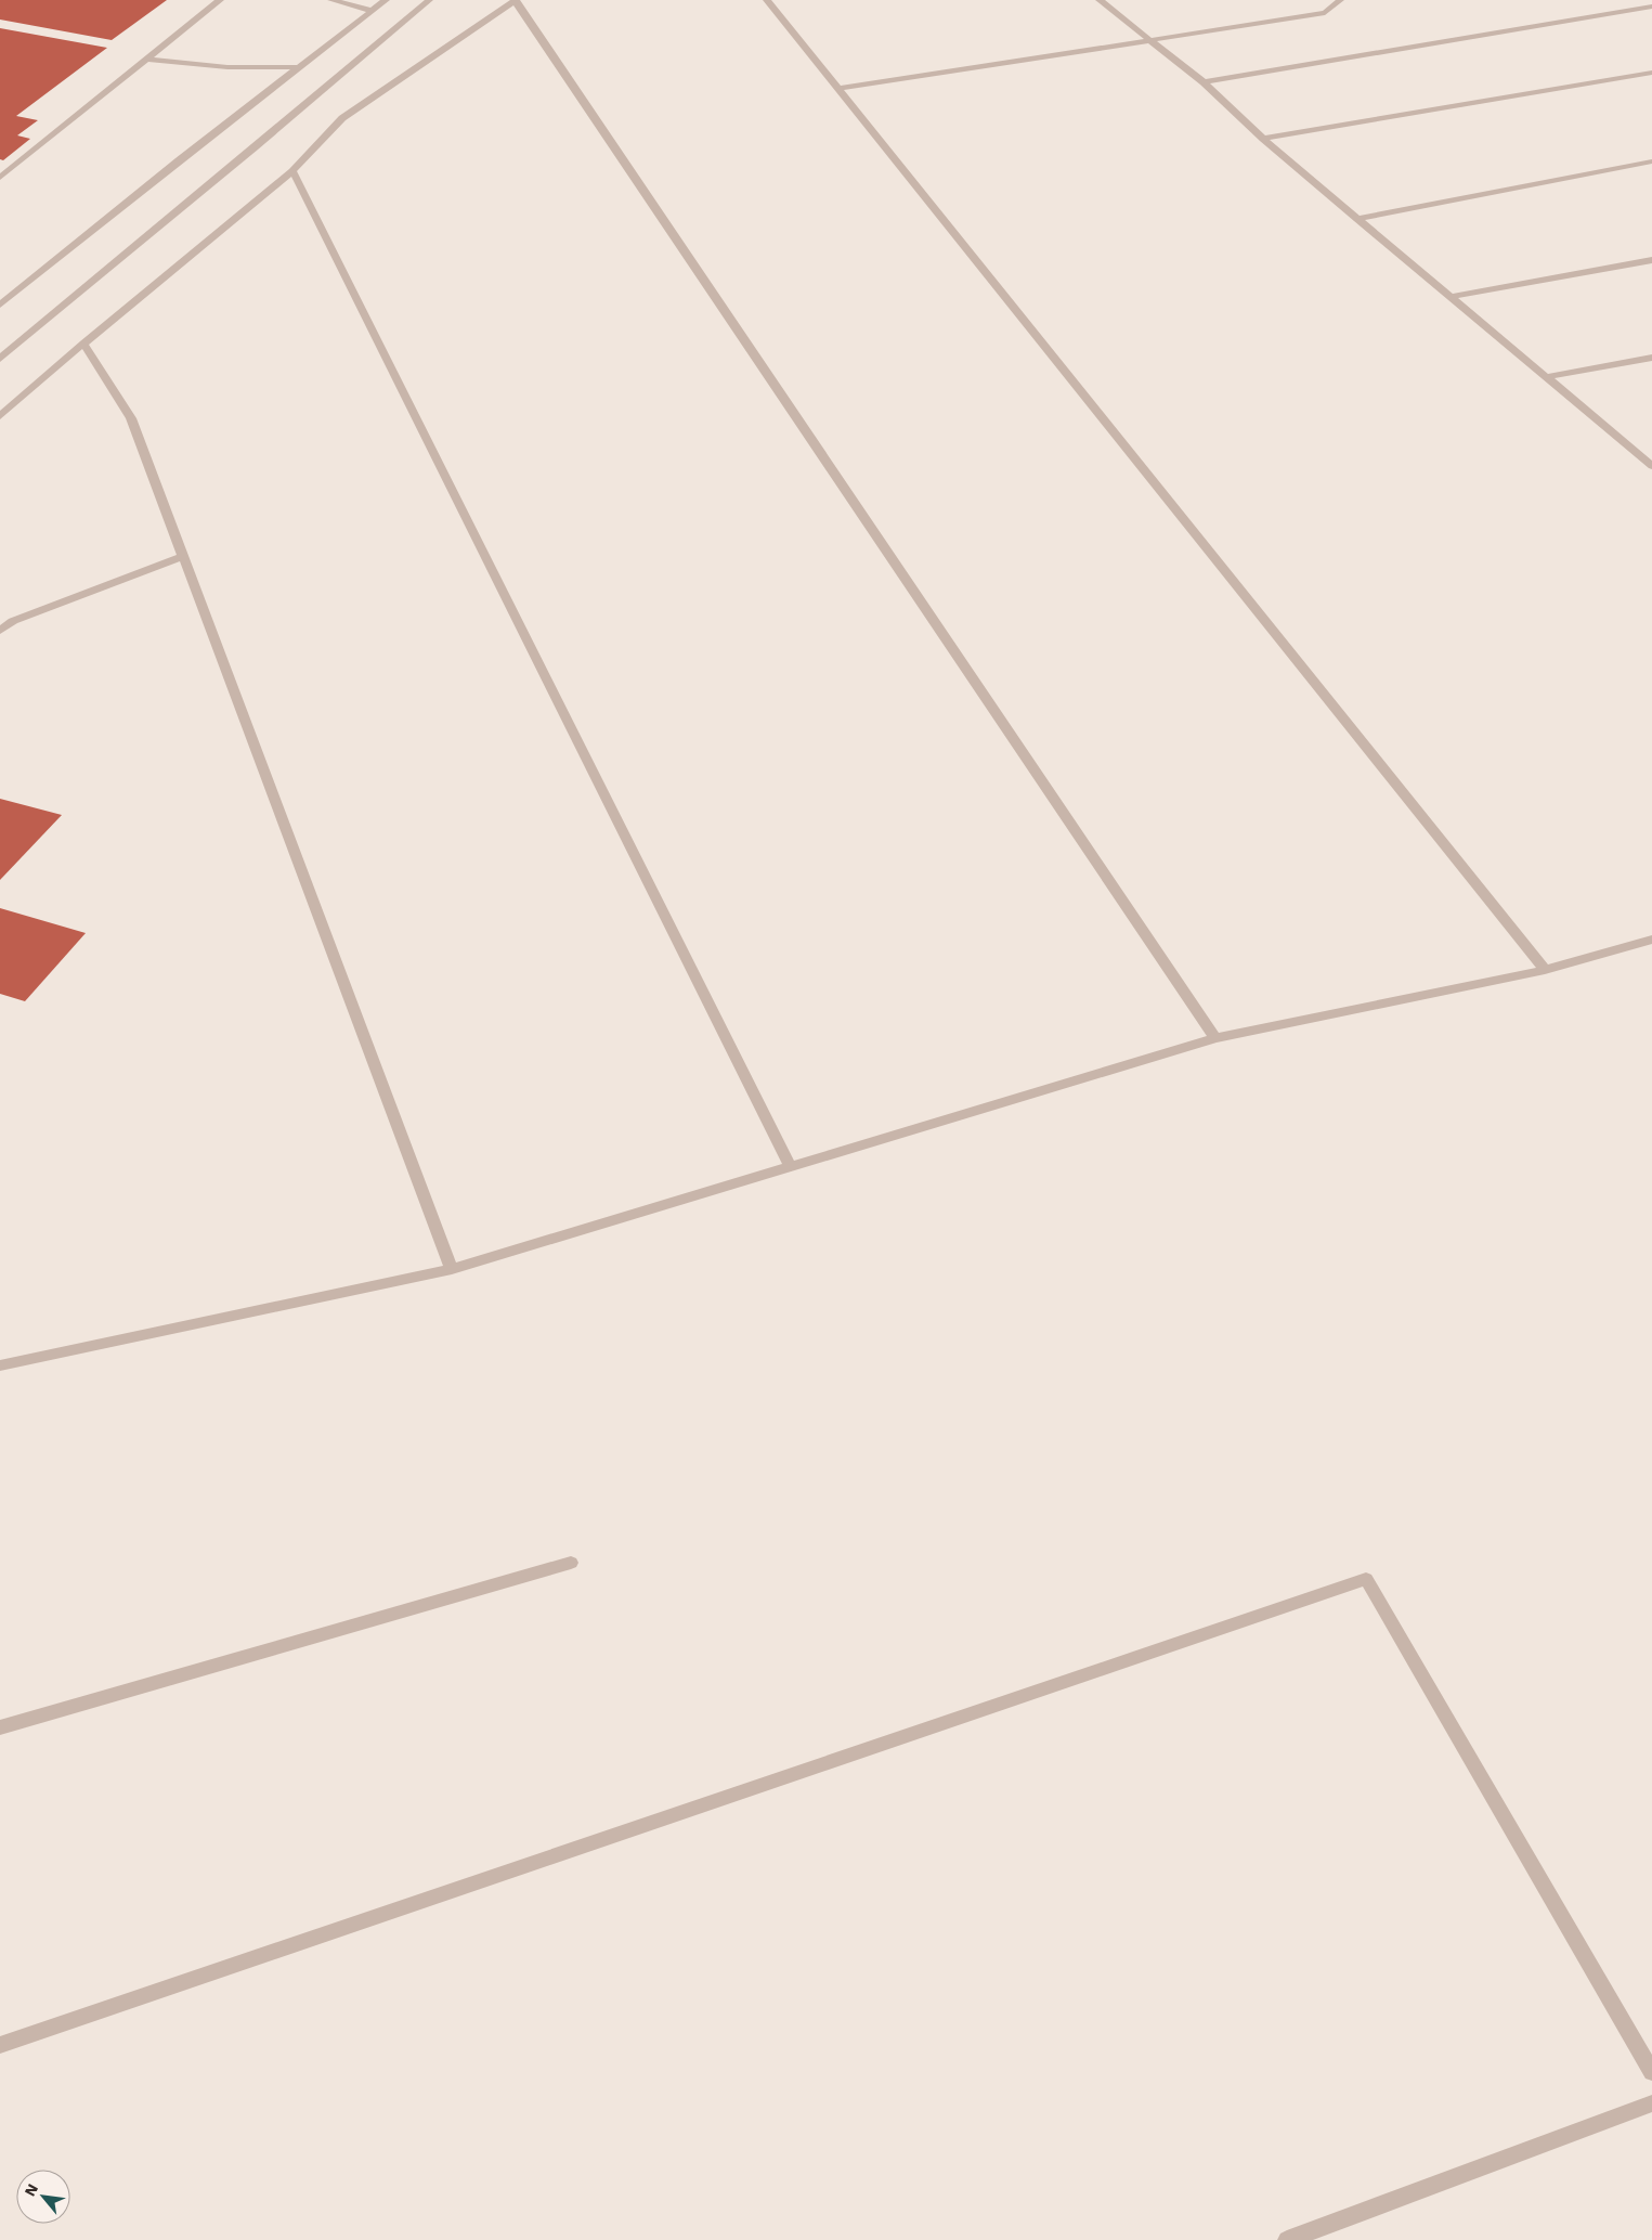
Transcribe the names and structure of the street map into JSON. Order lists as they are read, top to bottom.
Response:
{
  "north": "top left"
}
